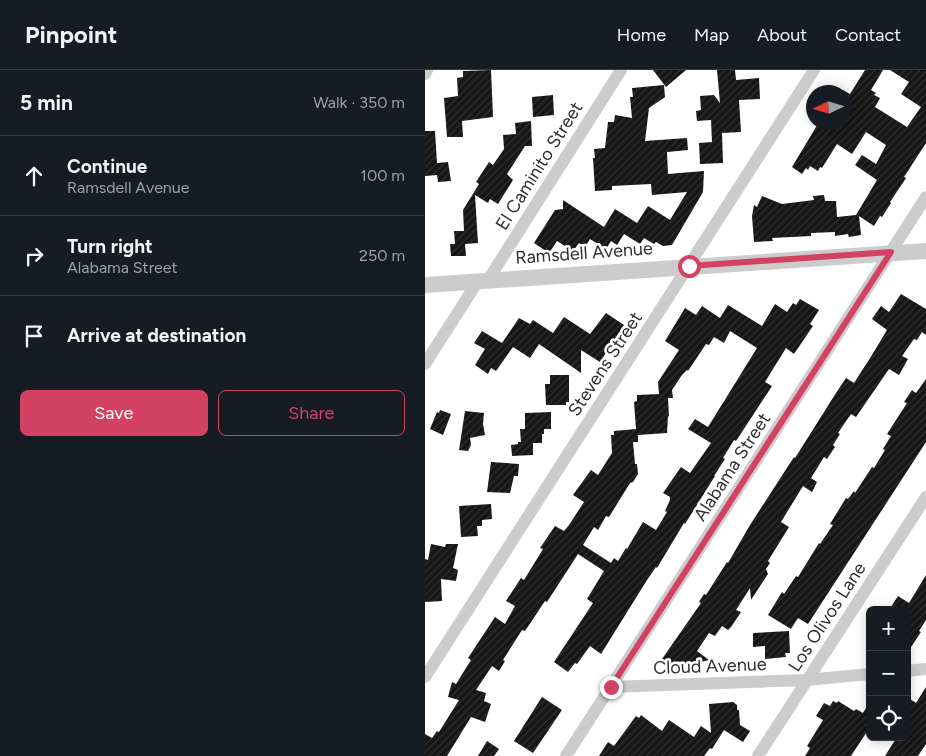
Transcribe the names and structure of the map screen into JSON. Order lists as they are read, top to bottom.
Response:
{
  "streets": {
    "street": [
      "El Caminito Street",
      "Ramsdell Avenue",
      "Stevens Street",
      "Alabama Street",
      "Los Olivos Lane",
      "Cloud Avenue"
    ]
  },
  "crossings": [
    ["El Caminito Street", "Ramsdell Avenue"],
    ["Ramsdell Avenue", "Stevens Street"],
    ["Ramsdell Avenue", "Alabama Street"],
    ["Alabama Street", "Cloud Avenue"],
    ["Los Olivos Lane", "Cloud Avenue"]
  ],
  "north": "left",
  "page": {
    "header": "Pinpoint",
    "nav": [
      "Home",
      "Map",
      "About",
      "Contact"
    ],
    "heading": ["5 min", "Walk · 350 m"],
    "list": [
      ["Continue", "Ramsdell Avenue", "100 m"],
      ["Turn right", "Alabama Street", "250 m"],
      "Arrive at destination"
    ],
    "buttons": ["Save", "Share"],
    "map_buttons": ["+", "−"]
  }
}
